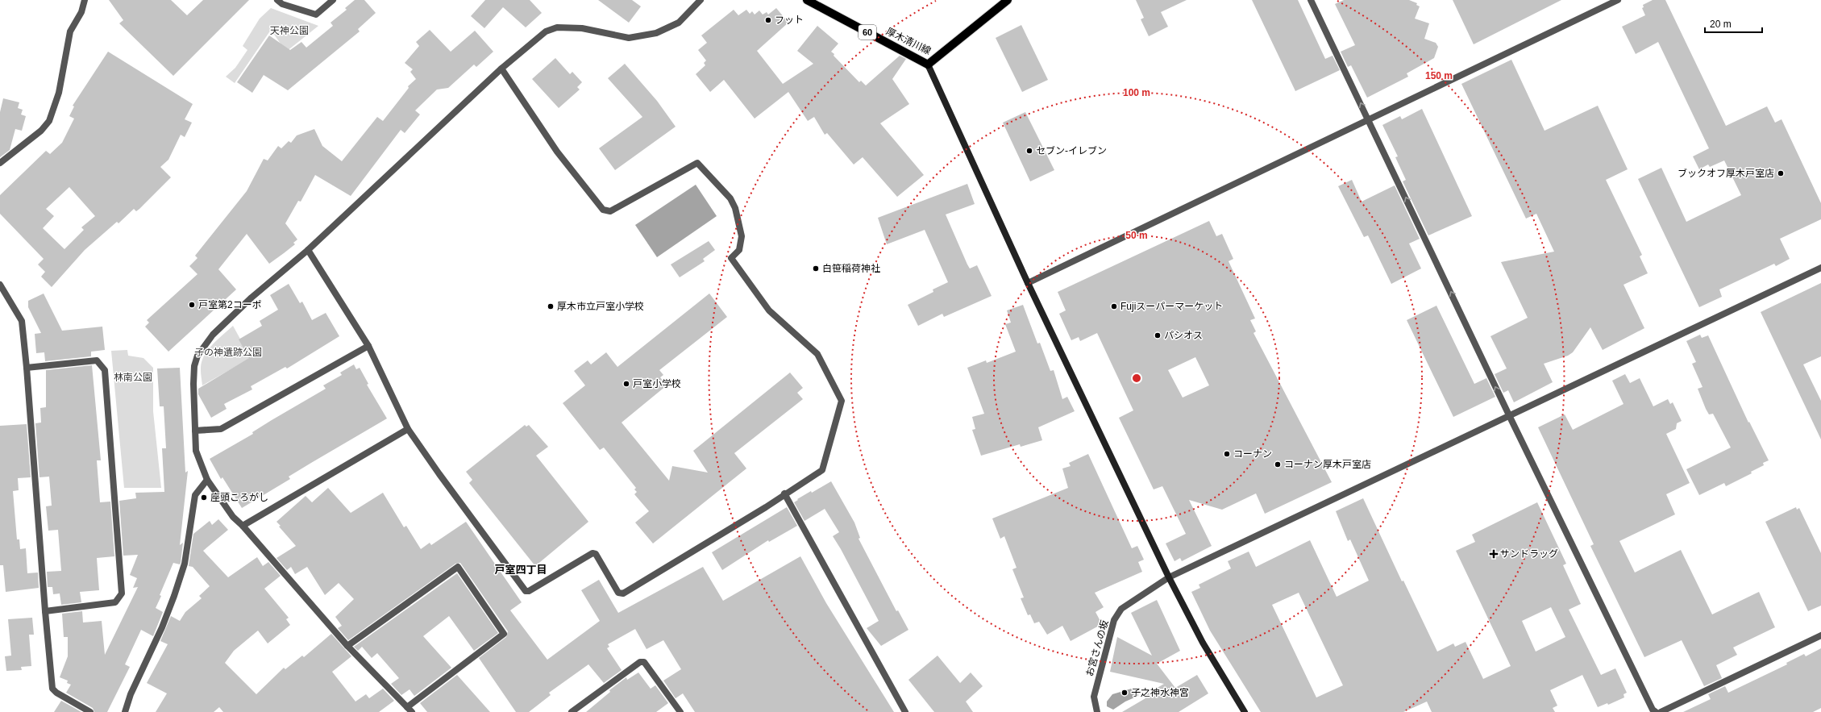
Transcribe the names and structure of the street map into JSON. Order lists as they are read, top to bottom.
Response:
{
  "streets": {
    "main road": ["60", "厚木清川線"],
    "street": ["お宮さんの坂"]
  },
  "districts": ["戸室四丁目"],
  "parks": ["天神公園", "子の神遺跡公園", "林南公園"],
  "places": {
    "other": [
      "フット",
      "セブン-イレブン",
      "ブックオフ厚木戸室店",
      "白笹稲荷神社",
      "戸室第2コーポ",
      "厚木市立戸室小学校",
      "Fujiスーパーマーケット",
      "パシオス",
      "戸室小学校",
      "コーナン",
      "コーナン厚木戸室店",
      "座頭ころがし",
      "子之神水神宮"
    ],
    "health": ["サンドラッグ"]
  },
  "scale_bar": "20 m",
  "rings": ["150 m", "100 m", "50 m"]
}
